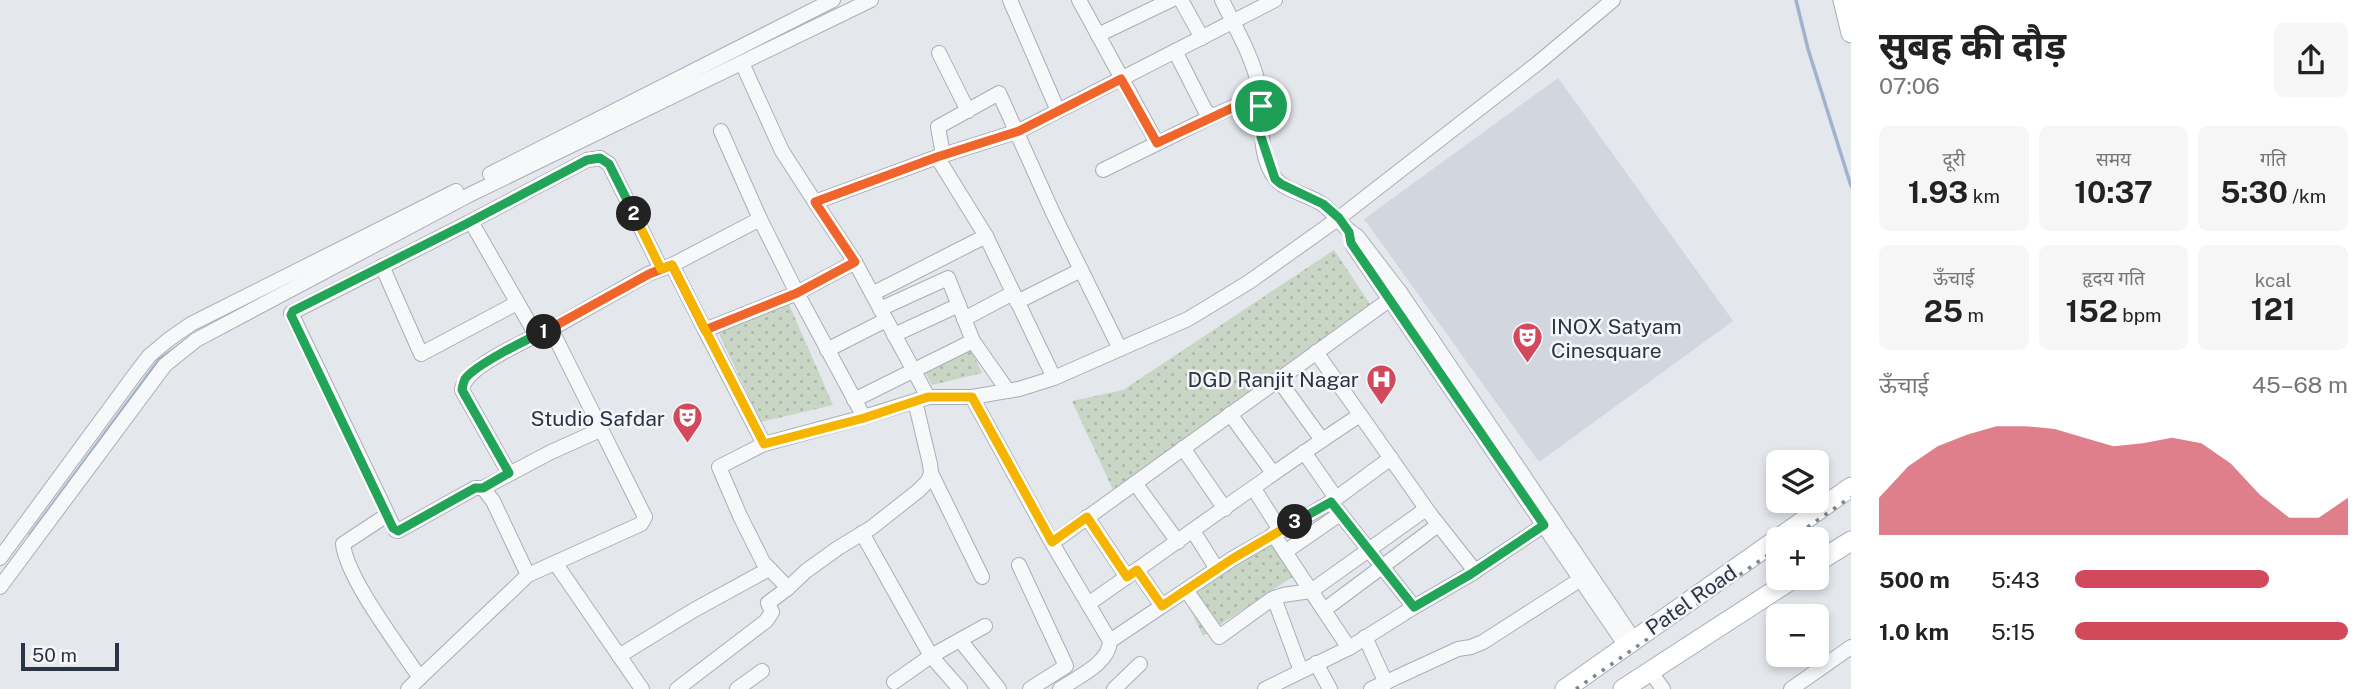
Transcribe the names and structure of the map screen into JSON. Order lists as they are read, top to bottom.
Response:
{
  "streets": {
    "main road": ["Patel Road"]
  },
  "places": {
    "theatre": ["INOX Satyam Cinesquare", "Studio Safdar"],
    "hospital": ["DGD Ranjit Nagar"]
  },
  "scale_bar": "50 m",
  "page": {
    "heading": ["सुबह की दौड़", "07:06"],
    "stats": [
      ["दूरी", "1.93 km"],
      ["समय", "10:37"],
      ["गति", "5:30 /km"],
      ["ऊँचाई", "25 m"],
      ["हृदय गति", "152 bpm"],
      ["kcal", "121"]
    ],
    "pins": ["2", "1", "3"],
    "chart": ["ऊँचाई", "45–68 m"],
    "map_buttons": ["+", "−"],
    "list": [
      {
        "name": "500 m",
        "note": "5:43"
      },
      {
        "name": "1.0 km",
        "note": "5:15"
      }
    ],
    "scale": "50 m"
  }
}
